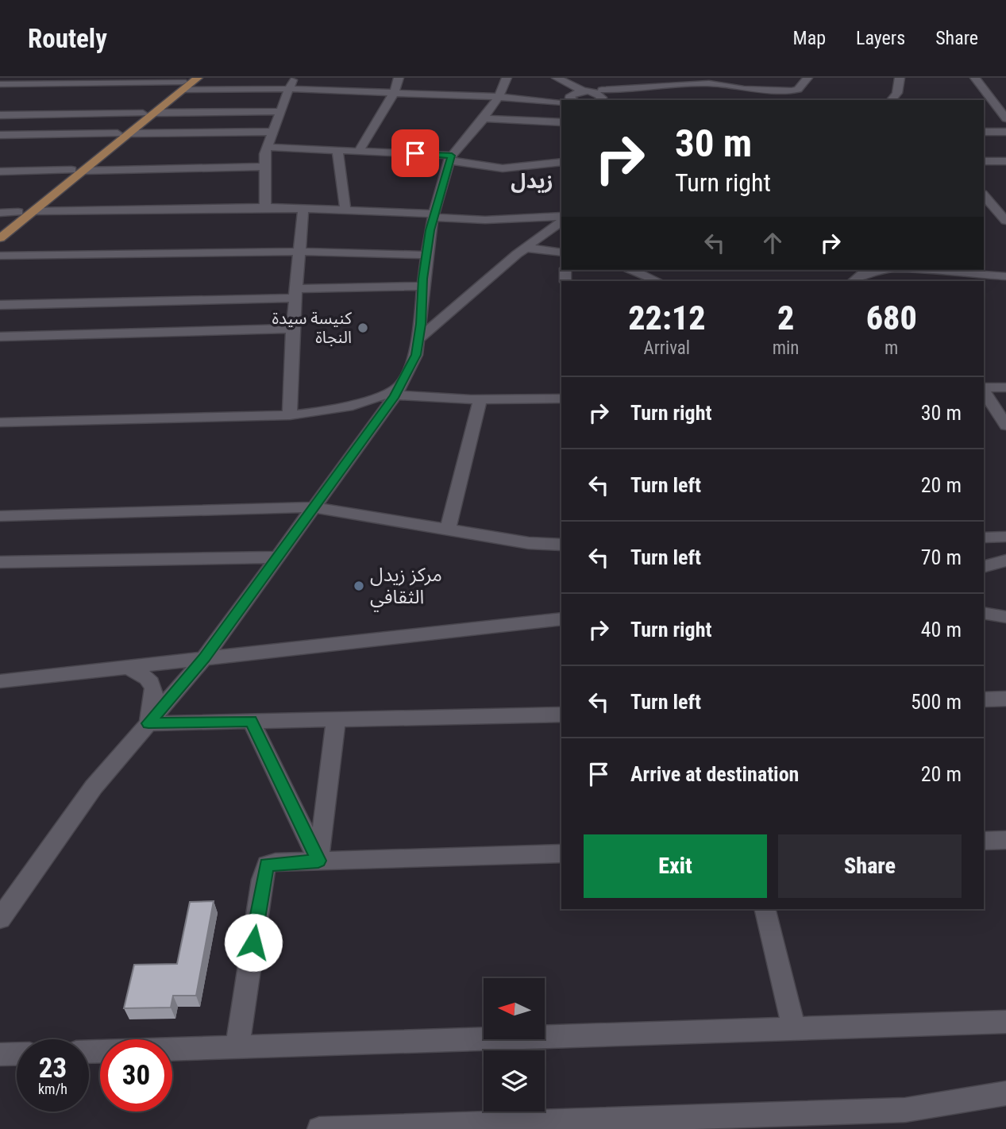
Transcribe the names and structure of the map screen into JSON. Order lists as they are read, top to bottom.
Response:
{
  "districts": ["زيدل"],
  "places": ["كنيسة سيدة النجاة", "مركز زيدل الثقافي"],
  "north": "left",
  "page": {
    "header": "Routely",
    "nav": ["Map", "Layers", "Share"],
    "turn": ["30 m", "Turn right"],
    "eta": [
      "22:12",
      "Arrival",
      "2",
      "min",
      "680",
      "m"
    ],
    "list": [
      {
        "name": "Turn right",
        "value": "30 m"
      },
      {
        "name": "Turn left",
        "value": "20 m"
      },
      {
        "name": "Turn left",
        "value": "70 m"
      },
      {
        "name": "Turn right",
        "value": "40 m"
      },
      {
        "name": "Turn left",
        "value": "500 m"
      },
      {
        "name": "Arrive at destination",
        "value": "20 m"
      }
    ],
    "buttons": ["Exit", "Share"],
    "speed": "23 km/h",
    "limit": "30"
  }
}
